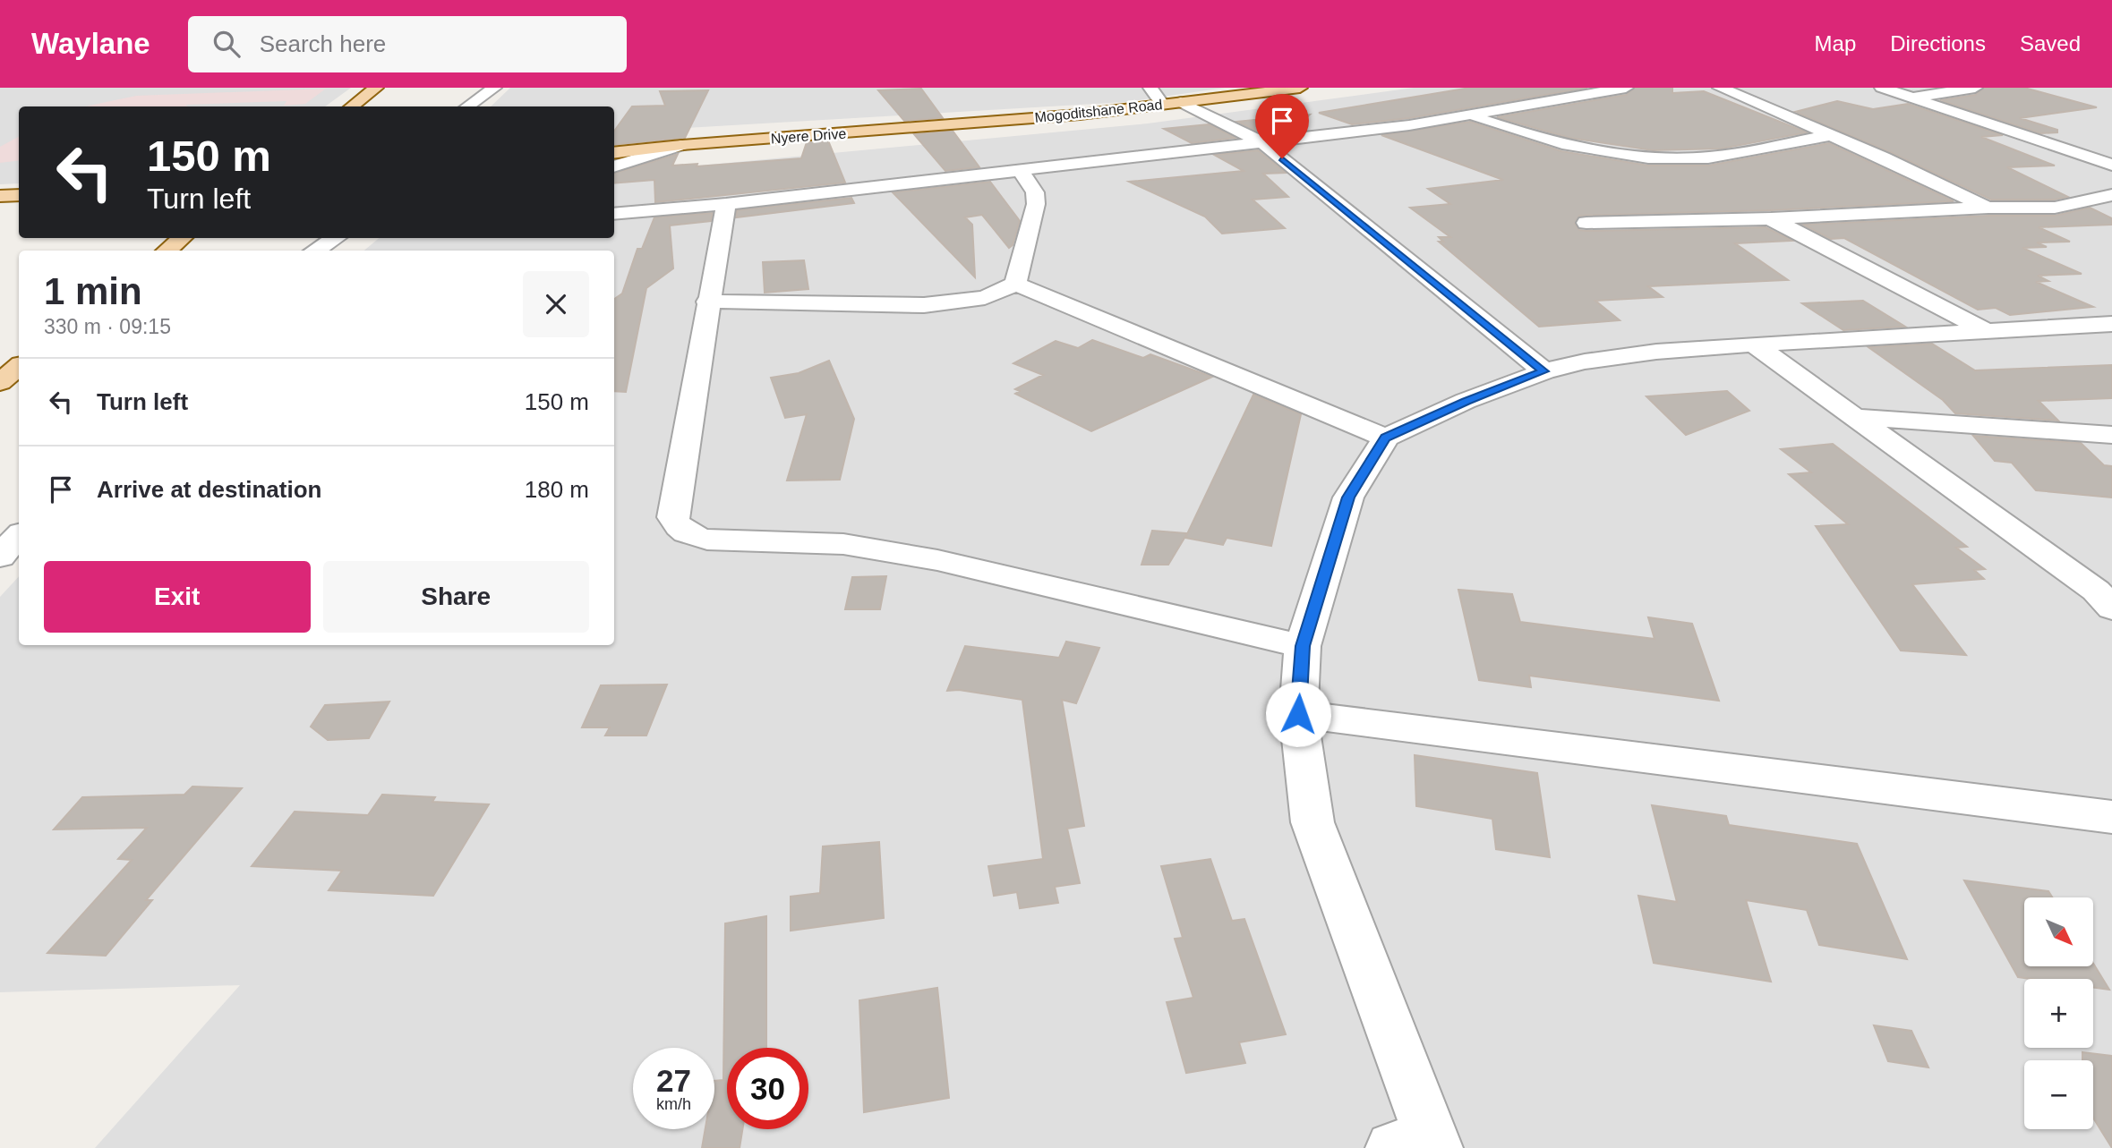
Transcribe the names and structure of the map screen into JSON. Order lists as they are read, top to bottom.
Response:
{
  "streets": {
    "main road": ["Mogoditshane Road", "Nyere Drive"]
  },
  "crossings": [
    ["Mogoditshane Road", "Nyere Drive"]
  ],
  "north": "bottom right",
  "page": {
    "header": "Waylane",
    "search": "Search here",
    "nav": ["Map", "Directions", "Saved"],
    "turn": ["150 m", "Turn left"],
    "heading": ["1 min", "330 m · 09:15"],
    "list": [
      {
        "name": "Turn left",
        "value": "150 m"
      },
      {
        "name": "Arrive at destination",
        "value": "180 m"
      }
    ],
    "buttons": ["Exit", "Share"],
    "map_buttons": ["+", "−"],
    "speed": "27 km/h",
    "limit": "30"
  }
}
